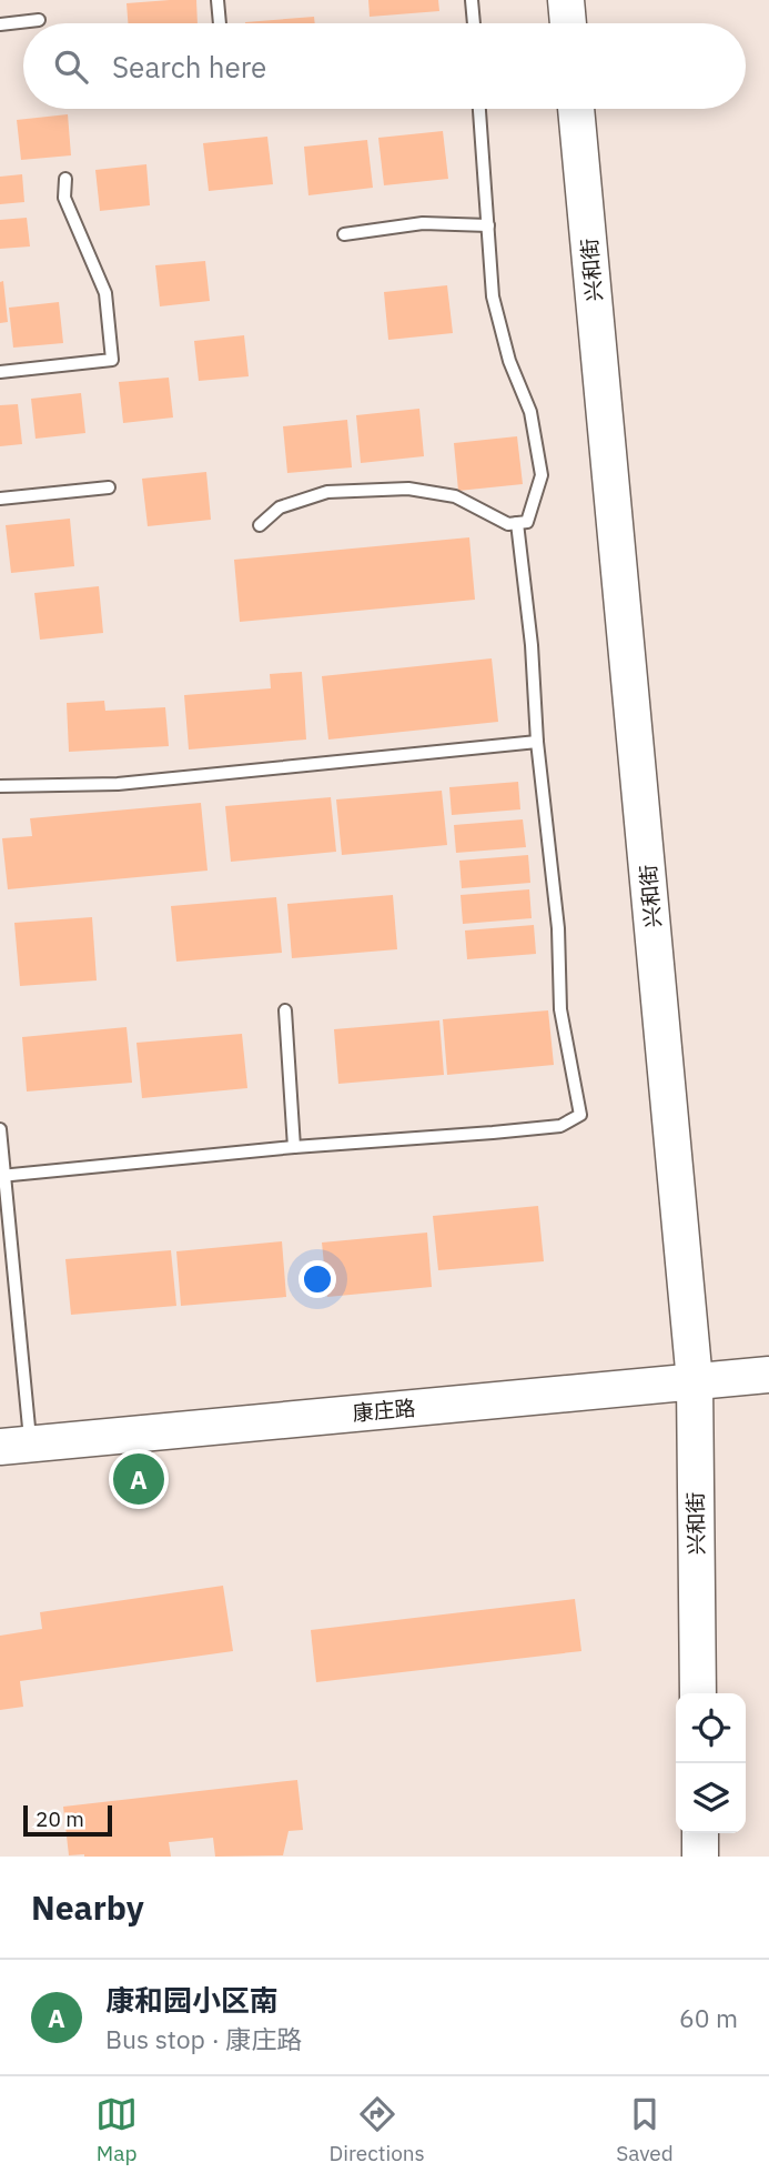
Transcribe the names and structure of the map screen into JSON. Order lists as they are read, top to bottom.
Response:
{
  "streets": {
    "street": ["兴和街", "康庄路"]
  },
  "crossings": [
    ["兴和街", "康庄路"]
  ],
  "scale_bar": "20 m",
  "page": {
    "search": "Search here",
    "pins": "A",
    "scale": "20 m",
    "heading": "Nearby",
    "list": [
      {
        "mark": "A",
        "name": "康和园小区南",
        "note": "Bus stop · 康庄路",
        "value": "60 m"
      }
    ],
    "nav": ["Map", "Directions", "Saved"]
  }
}
